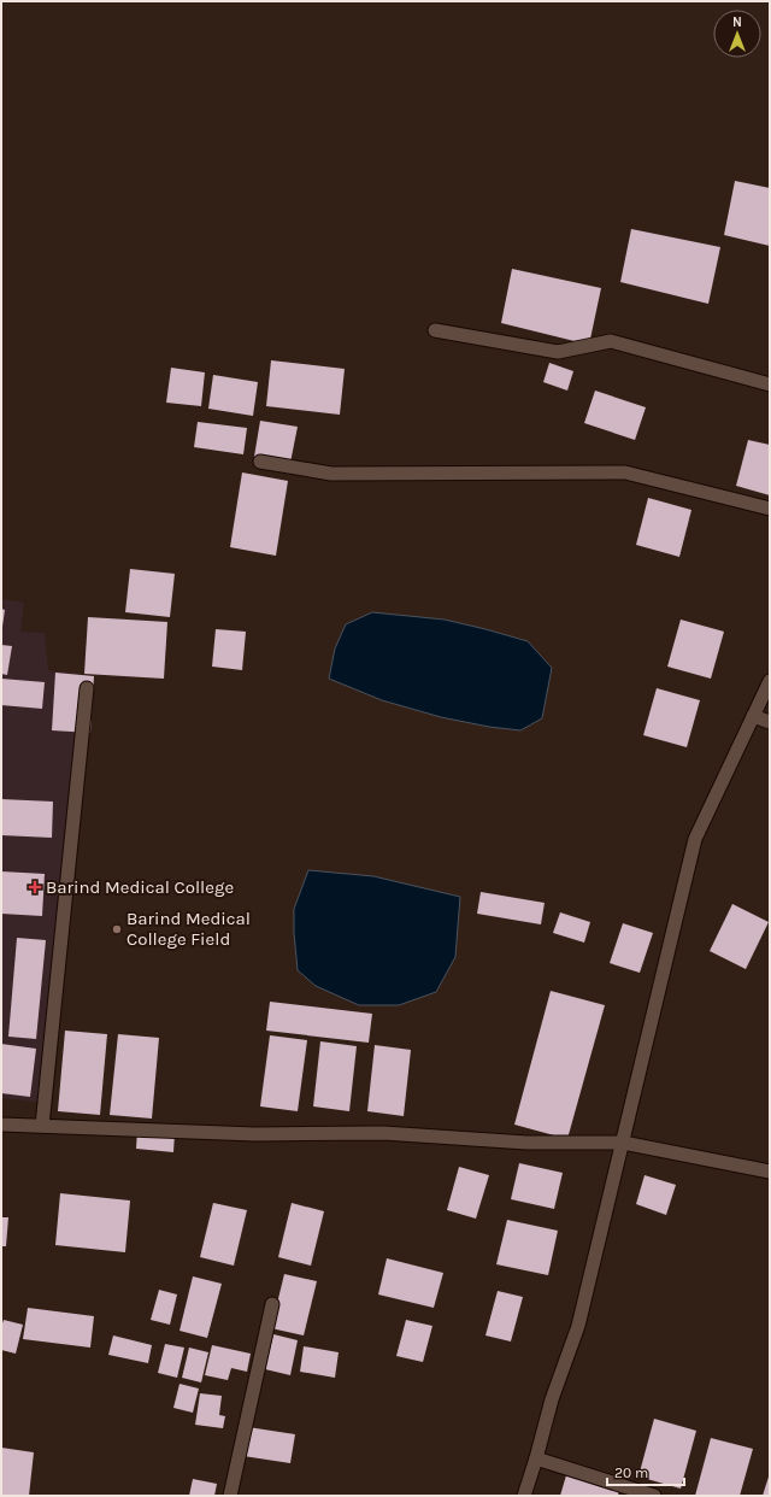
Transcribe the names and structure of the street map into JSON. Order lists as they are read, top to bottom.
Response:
{
  "places": {
    "health": ["Barind Medical College"],
    "other": ["Barind Medical College Field"]
  },
  "scale_bar": "20 m",
  "north": "top"
}
